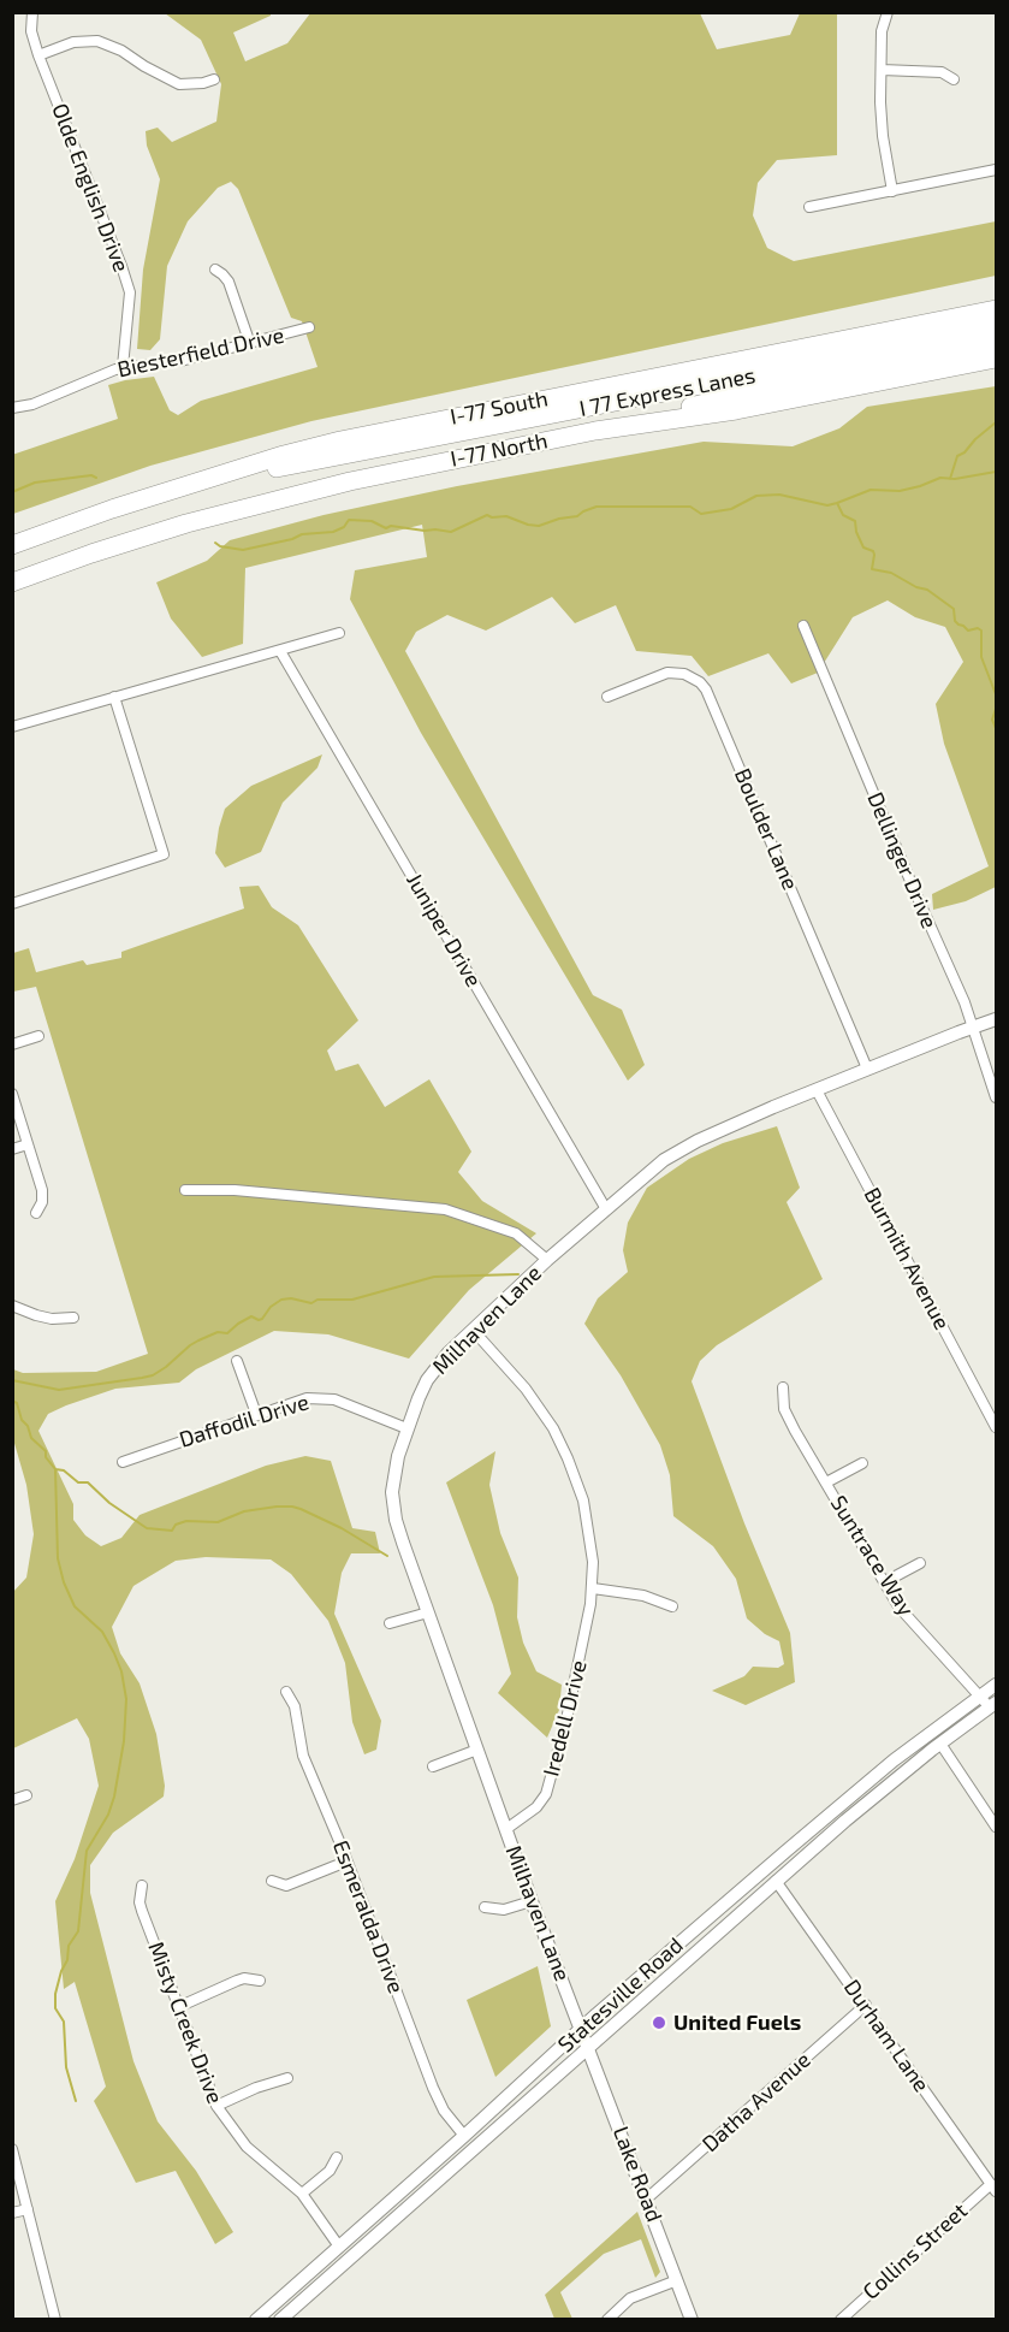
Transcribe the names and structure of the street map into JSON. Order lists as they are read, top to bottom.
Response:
{
  "streets": {
    "highway": ["I 77 Express Lanes", "I-77 South", "I-77 North"],
    "main road": ["Milhaven Lane", "Statesville Road", "Lake Road"],
    "street": [
      "Olde English Drive",
      "Biesterfield Drive",
      "Boulder Lane",
      "Dellinger Drive",
      "Juniper Drive",
      "Burmith Avenue",
      "Daffodil Drive",
      "Suntrace Way",
      "Iredell Drive",
      "Esmeralda Drive",
      "Misty Creek Drive",
      "Durham Lane",
      "Datha Avenue",
      "Collins Street"
    ]
  },
  "crossings": [
    ["Olde English Drive", "Biesterfield Drive"],
    ["I 77 Express Lanes", "I-77 South"],
    ["I 77 Express Lanes", "I-77 North"],
    ["Boulder Lane", "Milhaven Lane"],
    ["Dellinger Drive", "Milhaven Lane"],
    ["Juniper Drive", "Milhaven Lane"],
    ["Burmith Avenue", "Milhaven Lane"],
    ["Milhaven Lane", "Daffodil Drive"],
    ["Milhaven Lane", "Iredell Drive"],
    ["Milhaven Lane", "Statesville Road"],
    ["Milhaven Lane", "Lake Road"],
    ["Suntrace Way", "Statesville Road"],
    ["Esmeralda Drive", "Statesville Road"],
    ["Statesville Road", "Misty Creek Drive"],
    ["Statesville Road", "Durham Lane"],
    ["Statesville Road", "Lake Road"],
    ["Durham Lane", "Datha Avenue"],
    ["Durham Lane", "Collins Street"],
    ["Datha Avenue", "Lake Road"]
  ],
  "places": ["United Fuels"]
}
